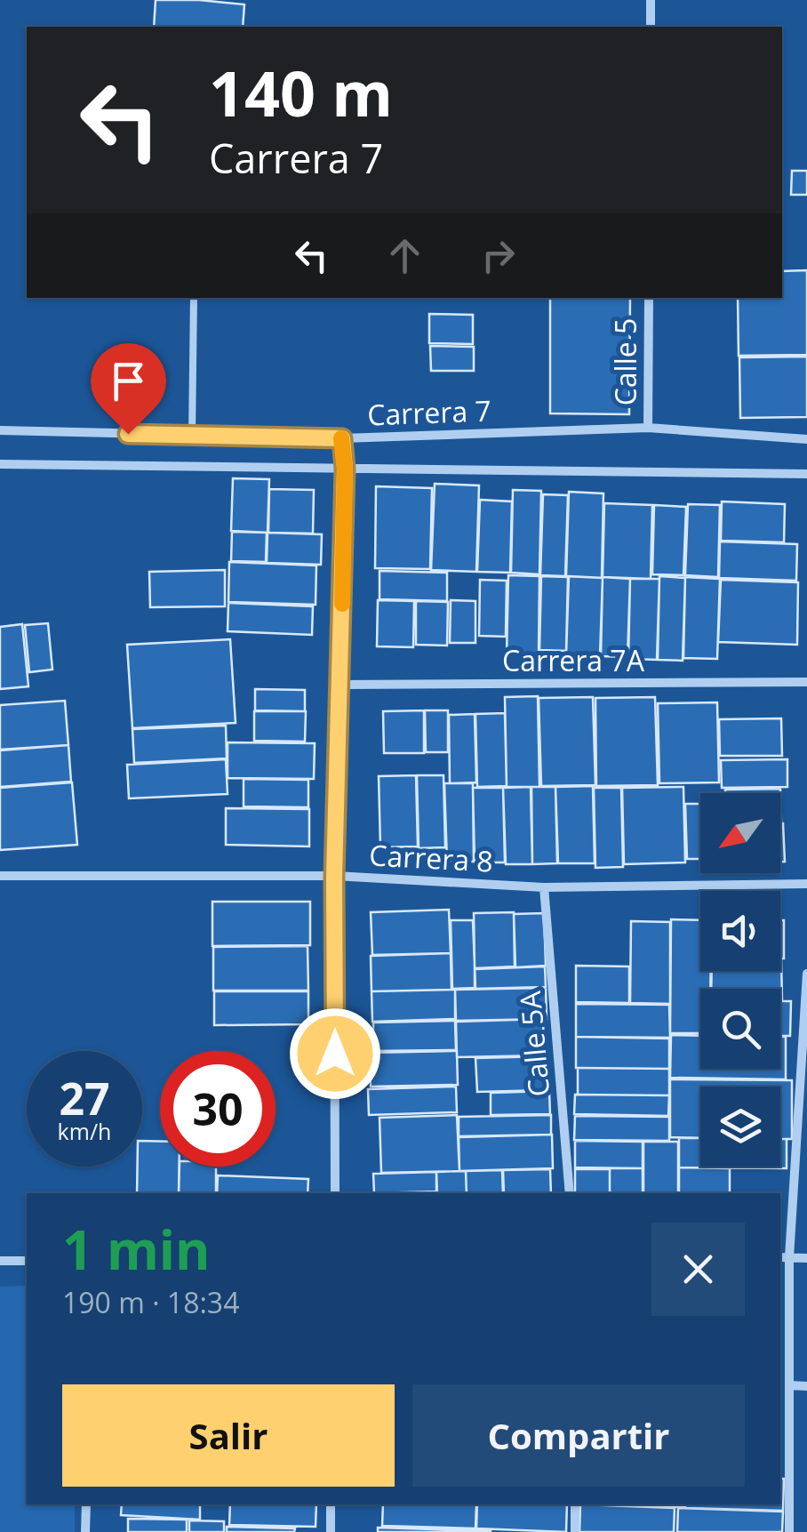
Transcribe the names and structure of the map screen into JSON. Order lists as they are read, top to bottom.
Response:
{
  "streets": {
    "street": [
      "Calle 5",
      "Carrera 7",
      "Carrera 7A",
      "Carrera 8",
      "Calle 5A"
    ]
  },
  "crossings": [
    ["Calle 5", "Carrera 7"],
    ["Carrera 8", "Calle 5A"]
  ],
  "north": "bottom left",
  "page": {
    "turn": ["140 m", "Carrera 7"],
    "speed": "27 km/h",
    "limit": "30",
    "heading": ["1 min", "190 m · 18:34"],
    "buttons": ["Salir", "Compartir"]
  }
}
